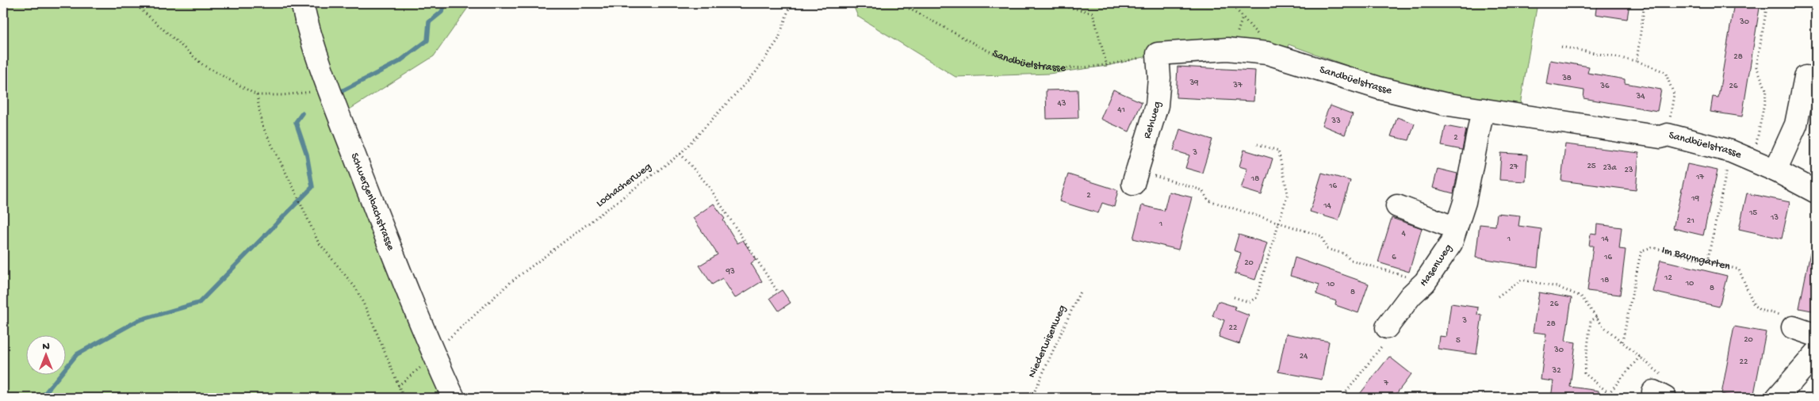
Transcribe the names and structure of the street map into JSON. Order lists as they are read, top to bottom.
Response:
{
  "streets": {
    "street": [
      "Sandbüelstrasse",
      "Rehweg",
      "Schwerzenbachstrasse",
      "Hasenweg"
    ],
    "path": ["Lochacherweg", "Im Baumgarten", "Niederwisenweg"]
  },
  "crossings": [
    ["Sandbüelstrasse", "Rehweg"],
    ["Sandbüelstrasse", "Hasenweg"],
    ["Lochacherweg", "Schwerzenbachstrasse"]
  ],
  "house_numbers": [
    "30",
    "28",
    "38",
    "39",
    "37",
    "36",
    "26",
    "34",
    "43",
    "41",
    "33",
    "2",
    "3",
    "25",
    "27",
    "23a",
    "23",
    "17",
    "18",
    "16",
    "2",
    "19",
    "14",
    "15",
    "13",
    "21",
    "1",
    "4",
    "1",
    "14",
    "6",
    "16",
    "20",
    "93",
    "12",
    "18",
    "10",
    "10",
    "8",
    "8",
    "26",
    "3",
    "28",
    "22",
    "20",
    "5",
    "30",
    "24",
    "22",
    "32",
    "7"
  ],
  "north": "top"
}
